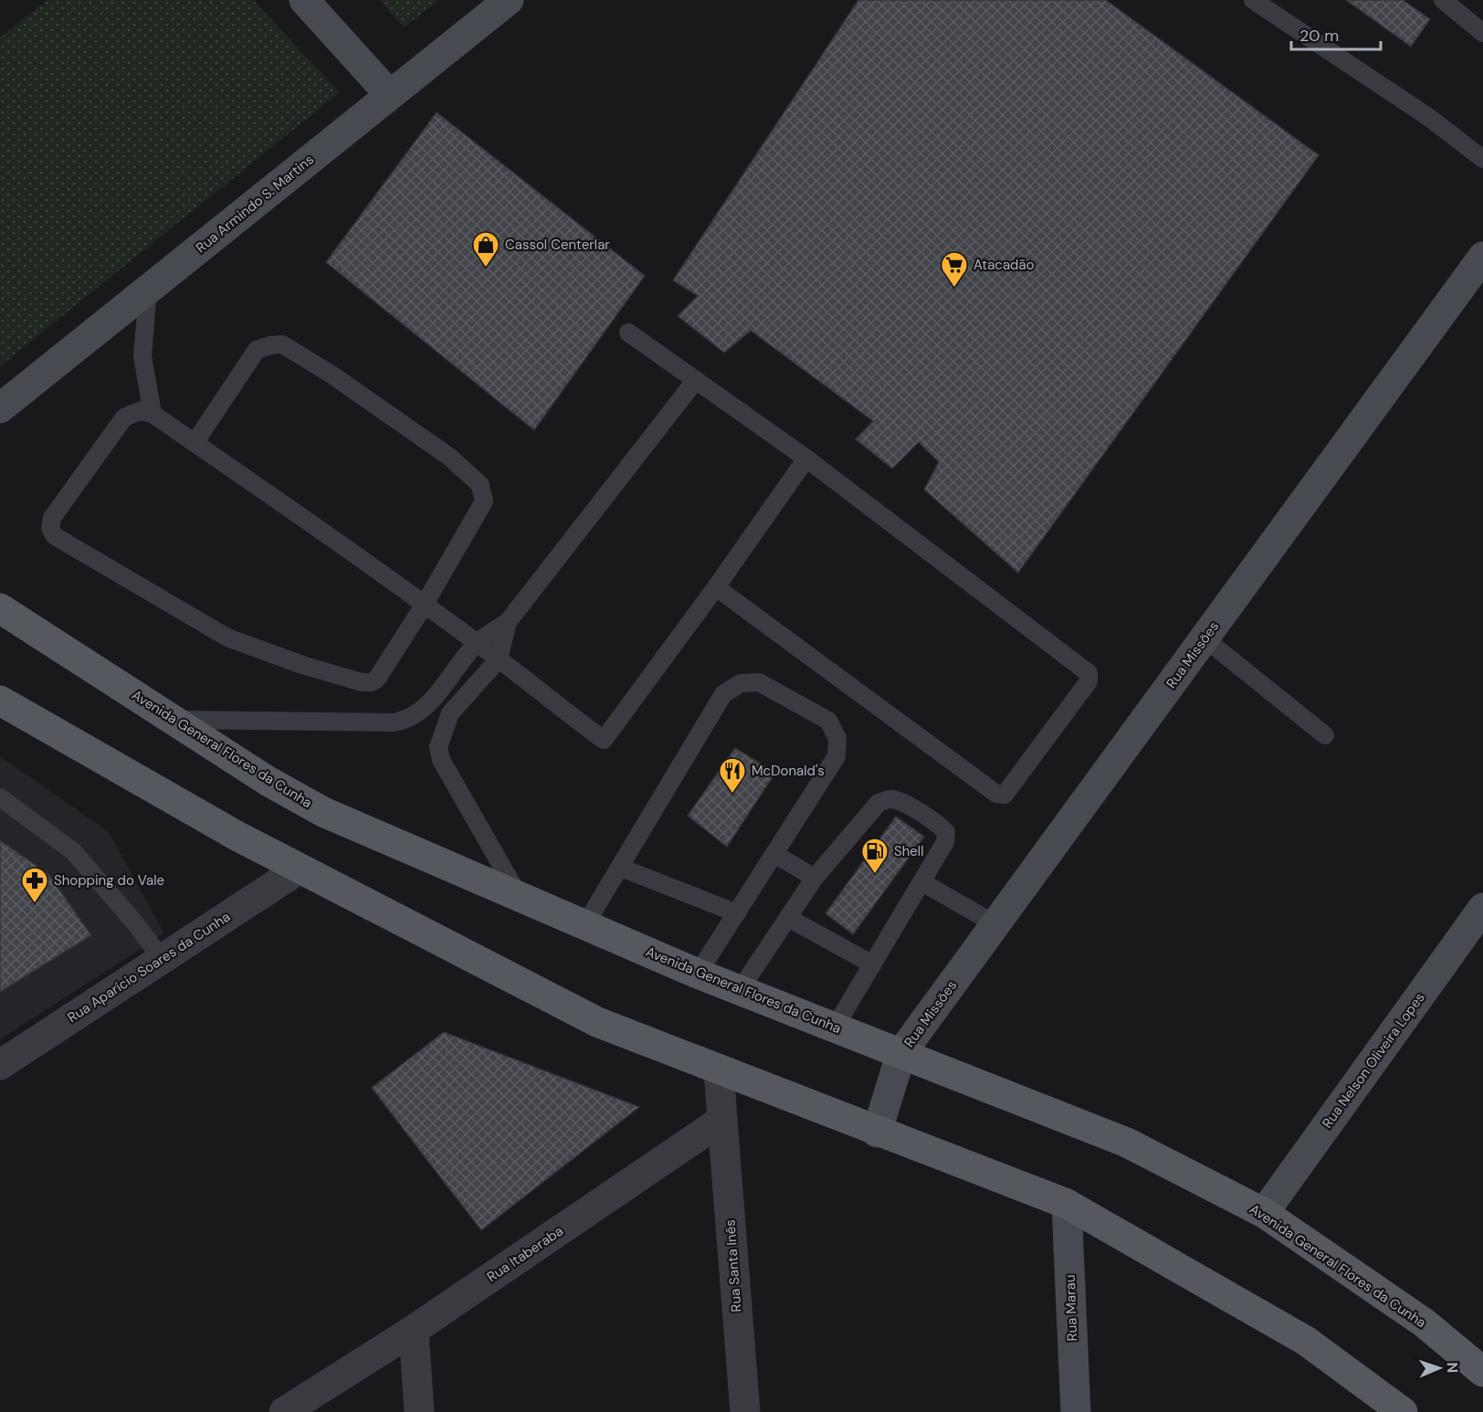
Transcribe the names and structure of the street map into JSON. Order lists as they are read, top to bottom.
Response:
{
  "streets": {
    "main road": ["Avenida General Flores da Cunha"],
    "street": [
      "Rua Armindo S. Martins",
      "Rua Missões",
      "Rua Aparício Soares da Cunha",
      "Rua Nelson Oliveira Lopes",
      "Rua Itaberaba",
      "Rua Santa Inês",
      "Rua Marau"
    ]
  },
  "crossings": [
    ["Rua Missões", "Avenida General Flores da Cunha"],
    ["Avenida General Flores da Cunha", "Rua Nelson Oliveira Lopes"],
    ["Rua Itaberaba", "Rua Santa Inês"]
  ],
  "places": {
    "shop": ["Cassol Centerlar"],
    "supermarket": ["Atacadão"],
    "restaurant": ["McDonald's"],
    "fuel station": ["Shell"],
    "pharmacy": ["Shopping do Vale"]
  },
  "scale_bar": "20 m",
  "north": "right"
}
